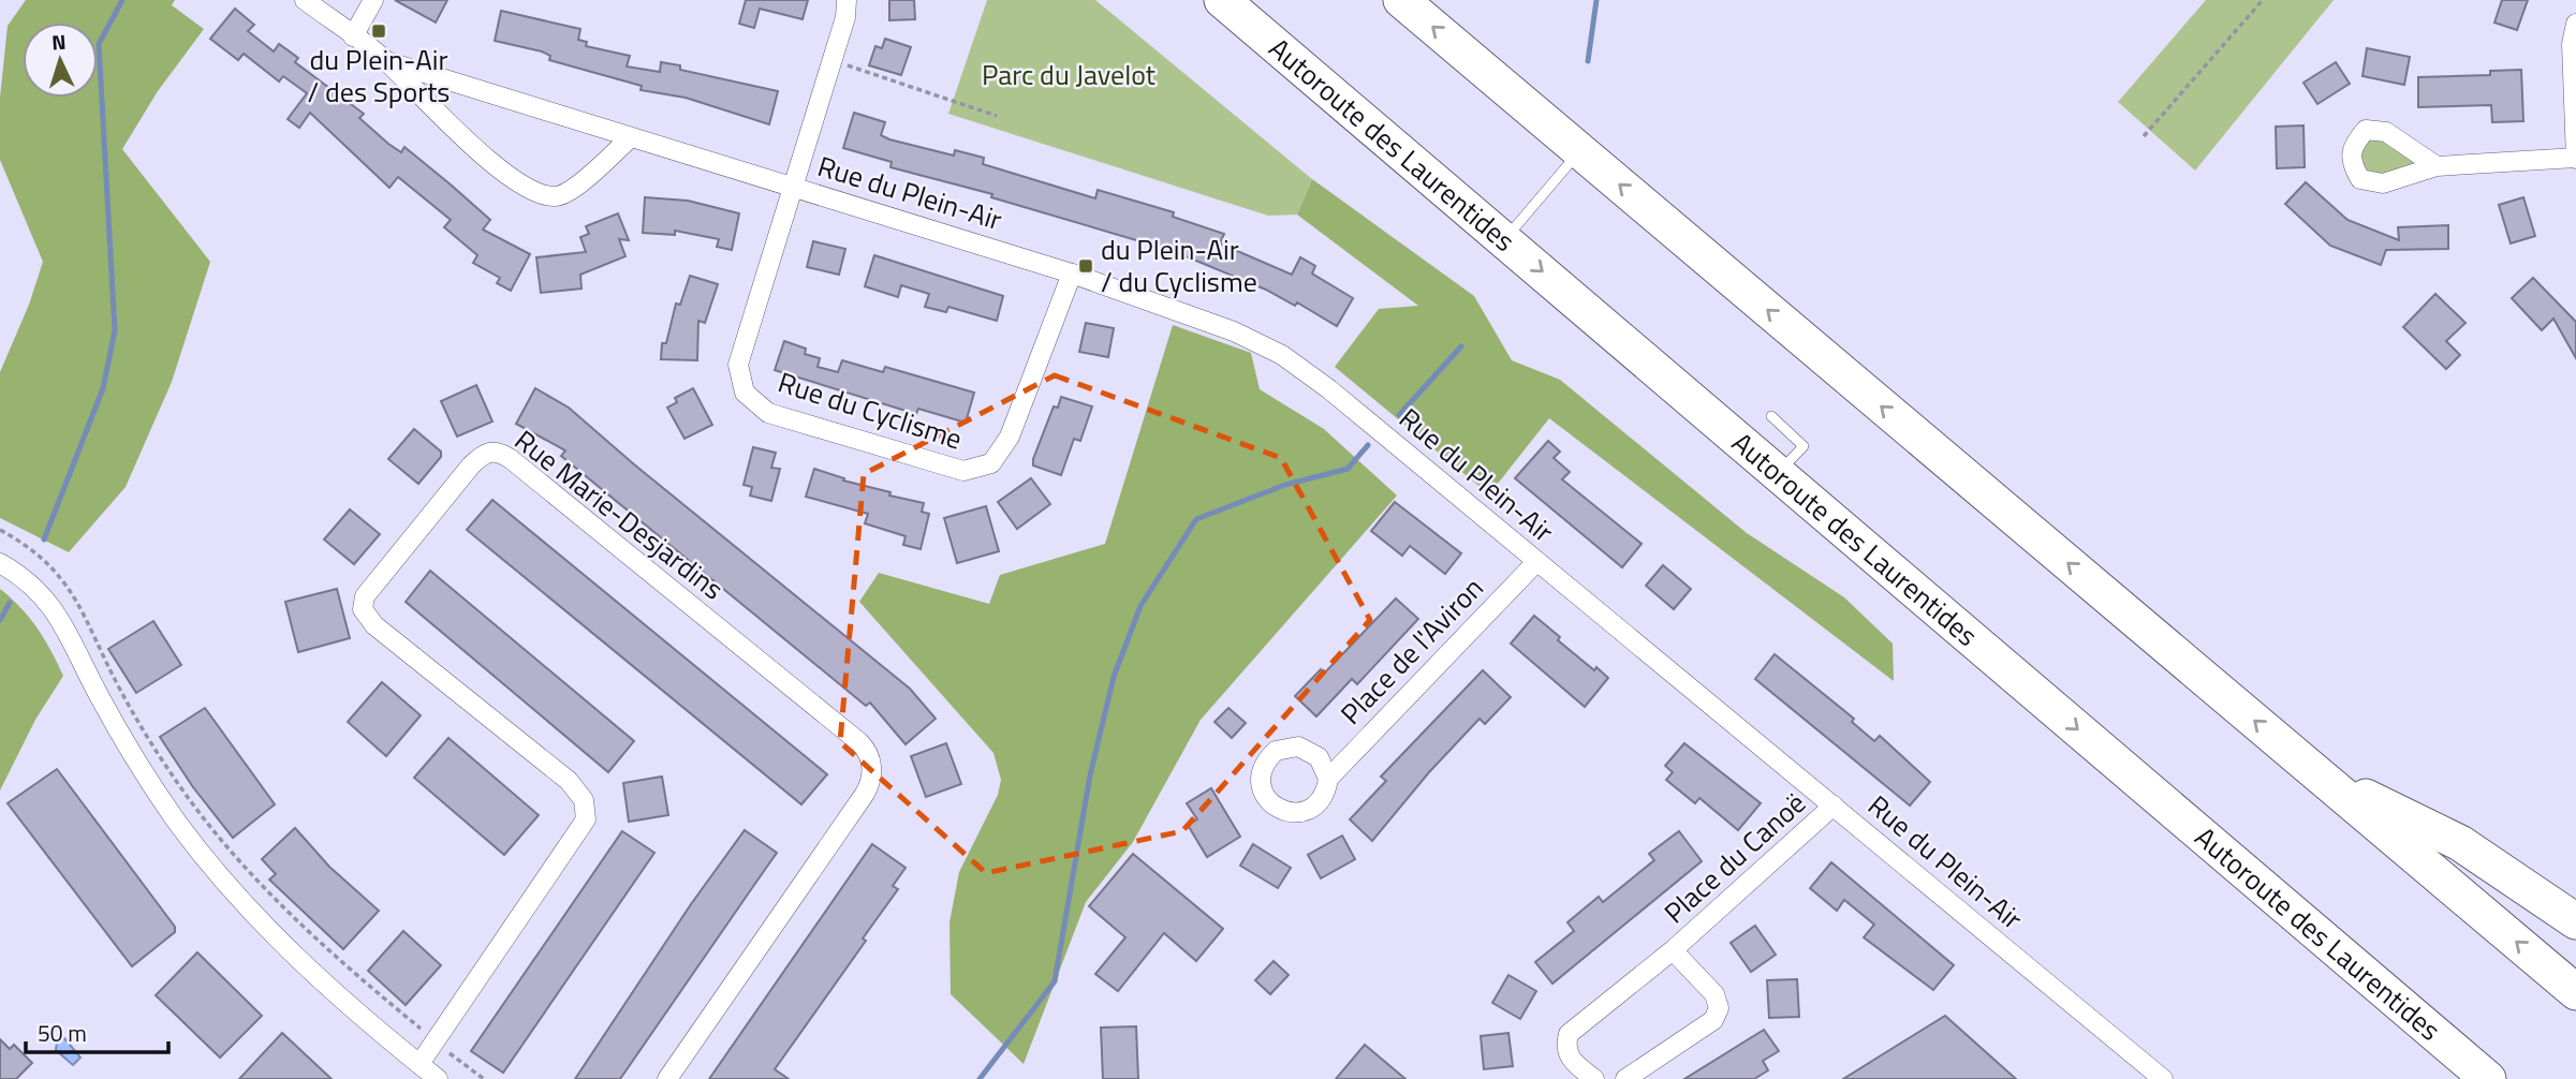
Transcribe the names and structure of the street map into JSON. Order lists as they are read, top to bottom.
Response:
{
  "streets": {
    "highway": ["Autoroute des Laurentides"],
    "street": [
      "Rue du Plein-Air",
      "Rue du Cyclisme",
      "Rue Marie-Desjardins",
      "Place de l'Aviron",
      "Place du Canoë"
    ]
  },
  "crossings": [
    ["Rue du Plein-Air", "Rue du Cyclisme"],
    ["Rue du Plein-Air", "Place de l'Aviron"],
    ["Rue du Plein-Air", "Place du Canoë"]
  ],
  "parks": ["Parc du Javelot"],
  "places": {
    "transit": ["du Plein-Air / des Sports", "du Plein-Air / du Cyclisme"]
  },
  "scale_bar": "50 m",
  "north": "top"
}
